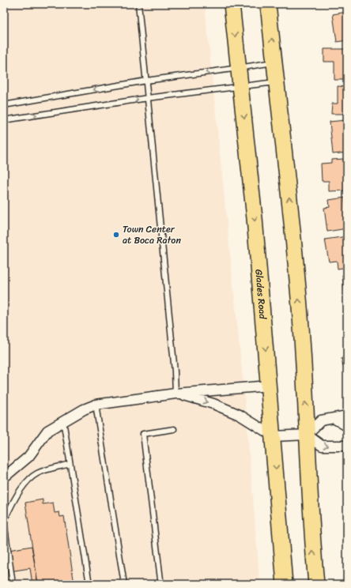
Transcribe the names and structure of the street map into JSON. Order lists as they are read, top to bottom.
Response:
{
  "streets": {
    "main road": ["Glades Road"]
  },
  "places": ["Town Center at Boca Raton"]
}
